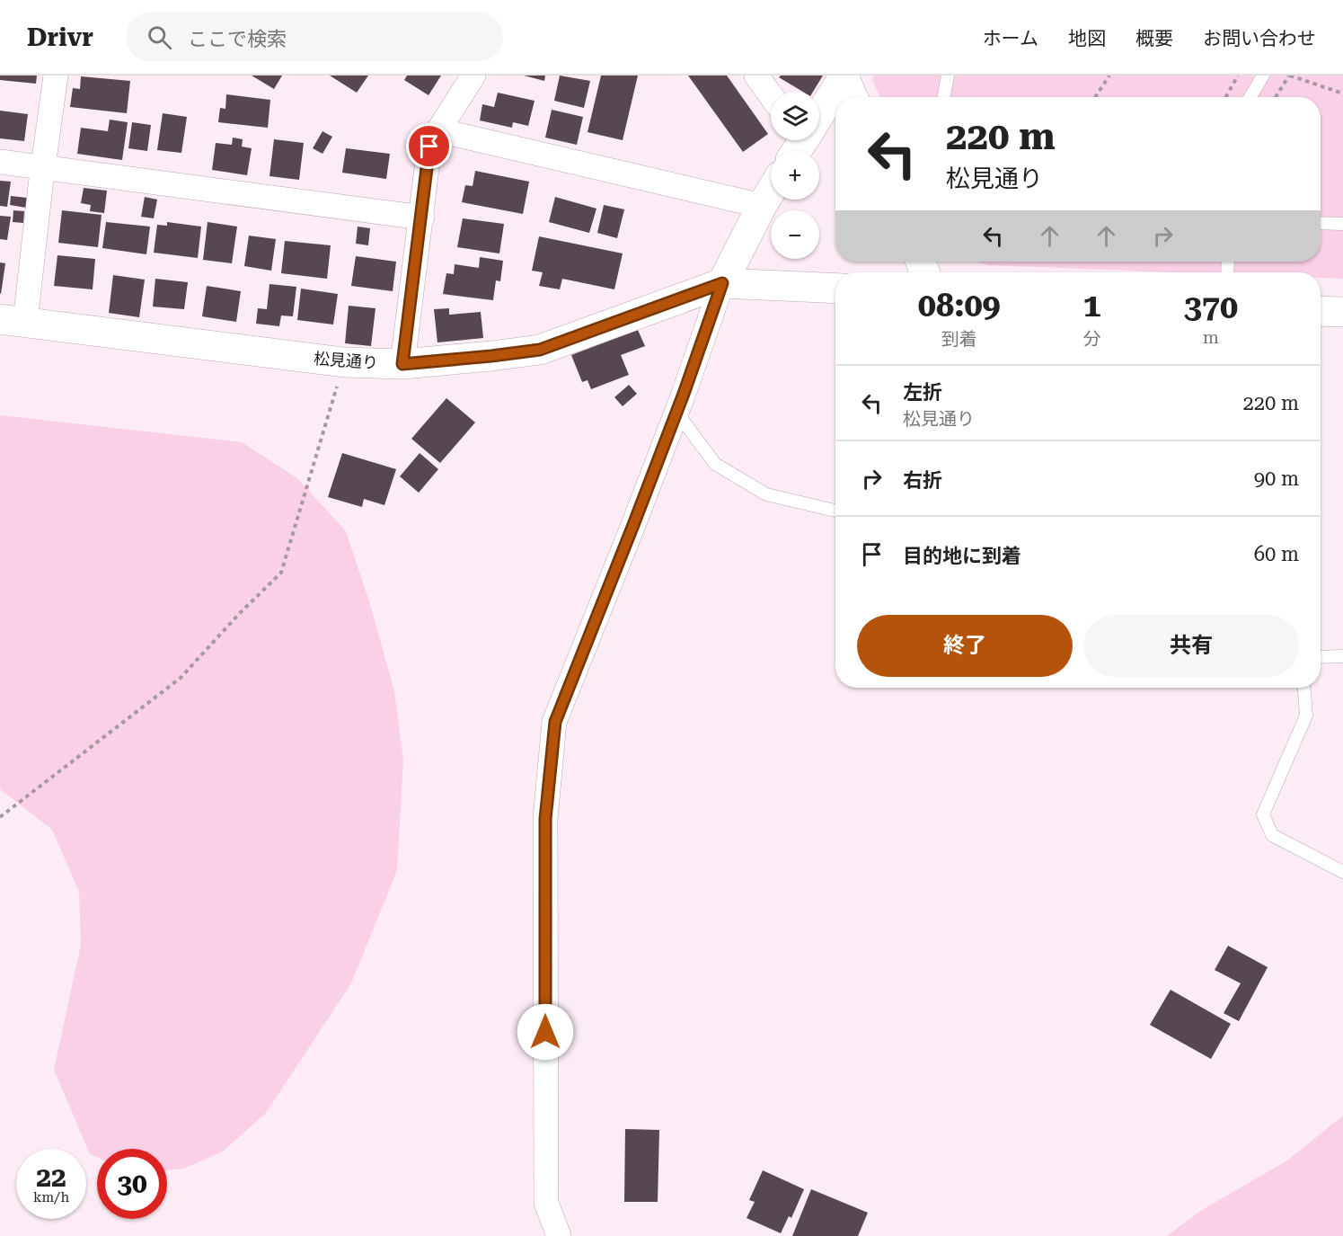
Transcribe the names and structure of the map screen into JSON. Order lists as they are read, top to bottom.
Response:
{
  "streets": {
    "street": ["松見通り"]
  },
  "page": {
    "header": "Drivr",
    "search": "ここで検索",
    "nav": [
      "ホーム",
      "地図",
      "概要",
      "お問い合わせ"
    ],
    "map_buttons": ["+", "−"],
    "turn": ["220 m", "松見通り"],
    "eta": [
      "08:09",
      "到着",
      "1",
      "分",
      "370",
      "m"
    ],
    "list": [
      {
        "name": "左折",
        "note": "松見通り",
        "value": "220 m"
      },
      {
        "name": "右折",
        "value": "90 m"
      },
      {
        "name": "目的地に到着",
        "value": "60 m"
      }
    ],
    "buttons": ["終了", "共有"],
    "speed": "22 km/h",
    "limit": "30"
  }
}
